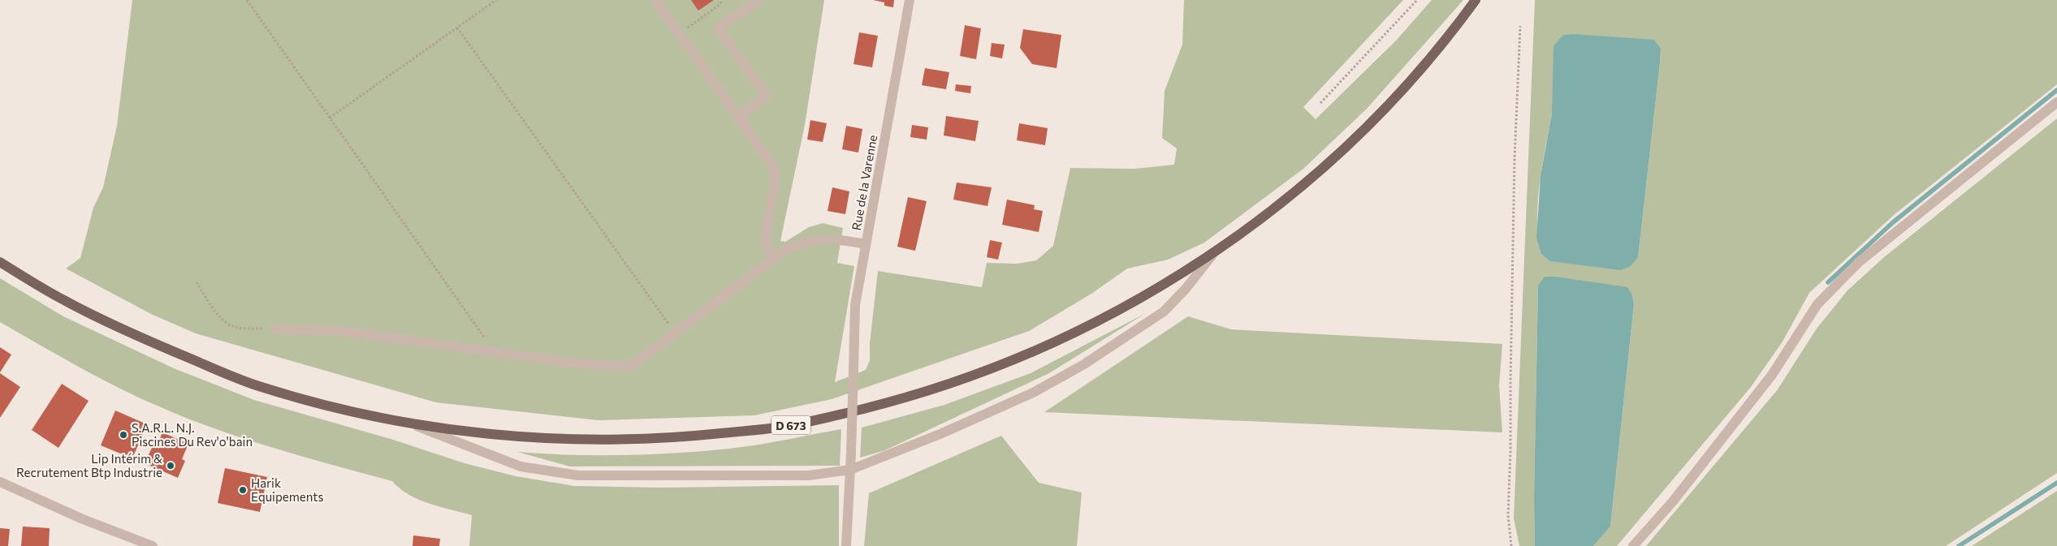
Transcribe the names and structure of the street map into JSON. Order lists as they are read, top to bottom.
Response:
{
  "streets": {
    "main road": ["D 673"],
    "street": ["Rue de la Varenne"]
  },
  "places": ["S.A.R.L. N.J. Piscines Du Rev'o'bain", "Lip Intérim & Recrutement Btp Industrie", "Harik Equipements"]
}
